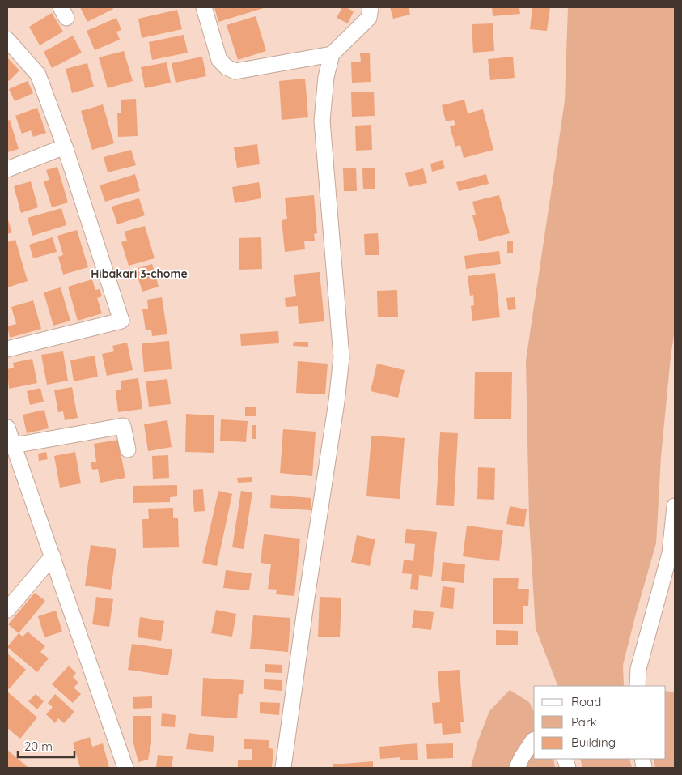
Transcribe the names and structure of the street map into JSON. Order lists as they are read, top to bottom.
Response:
{
  "districts": ["Hibakari 3-chome"],
  "legend": ["Road", "Park", "Building"],
  "scale_bar": "20 m"
}
